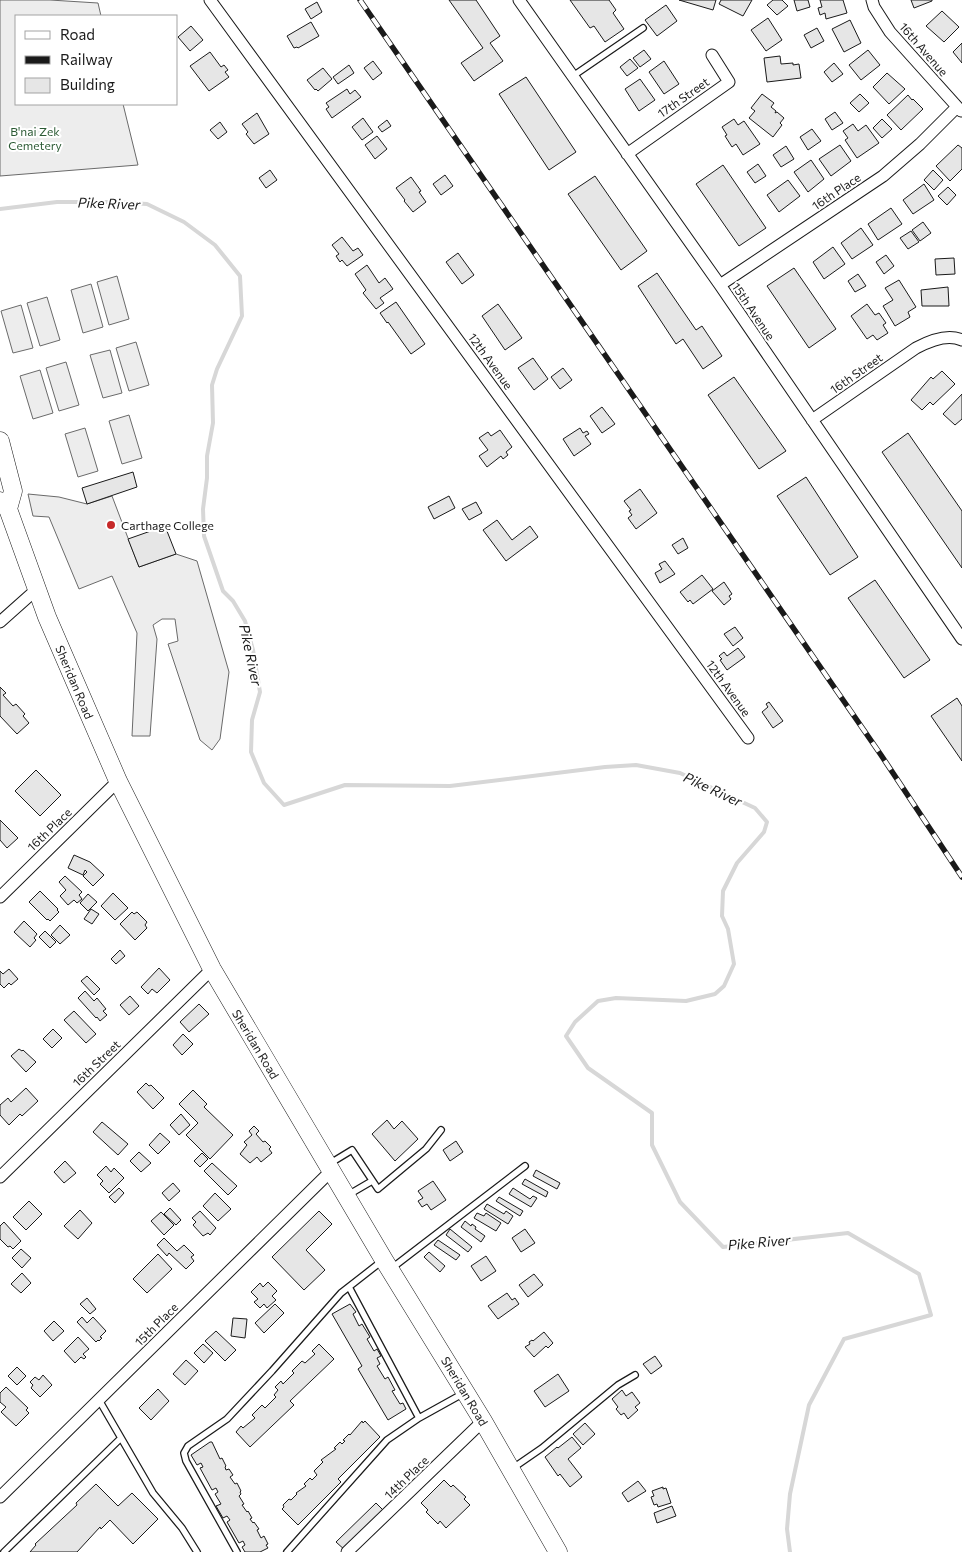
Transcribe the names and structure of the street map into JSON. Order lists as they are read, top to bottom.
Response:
{
  "streets": {
    "main road": ["Sheridan Road"],
    "street": [
      "16th Avenue",
      "17th Street",
      "16th Place",
      "15th Avenue",
      "12th Avenue",
      "16th Street",
      "15th Place",
      "14th Place"
    ]
  },
  "crossings": [
    ["16th Avenue", "16th Place"],
    ["17th Street", "15th Avenue"],
    ["16th Place", "15th Avenue"],
    ["16th Place", "Sheridan Road"],
    ["15th Avenue", "16th Street"],
    ["16th Street", "Sheridan Road"],
    ["Sheridan Road", "15th Place"],
    ["Sheridan Road", "14th Place"]
  ],
  "water": ["Pike River"],
  "parks": ["B'nai Zek Cemetery"],
  "places": ["Carthage College"],
  "legend": ["Road", "Railway", "Building"]
}
